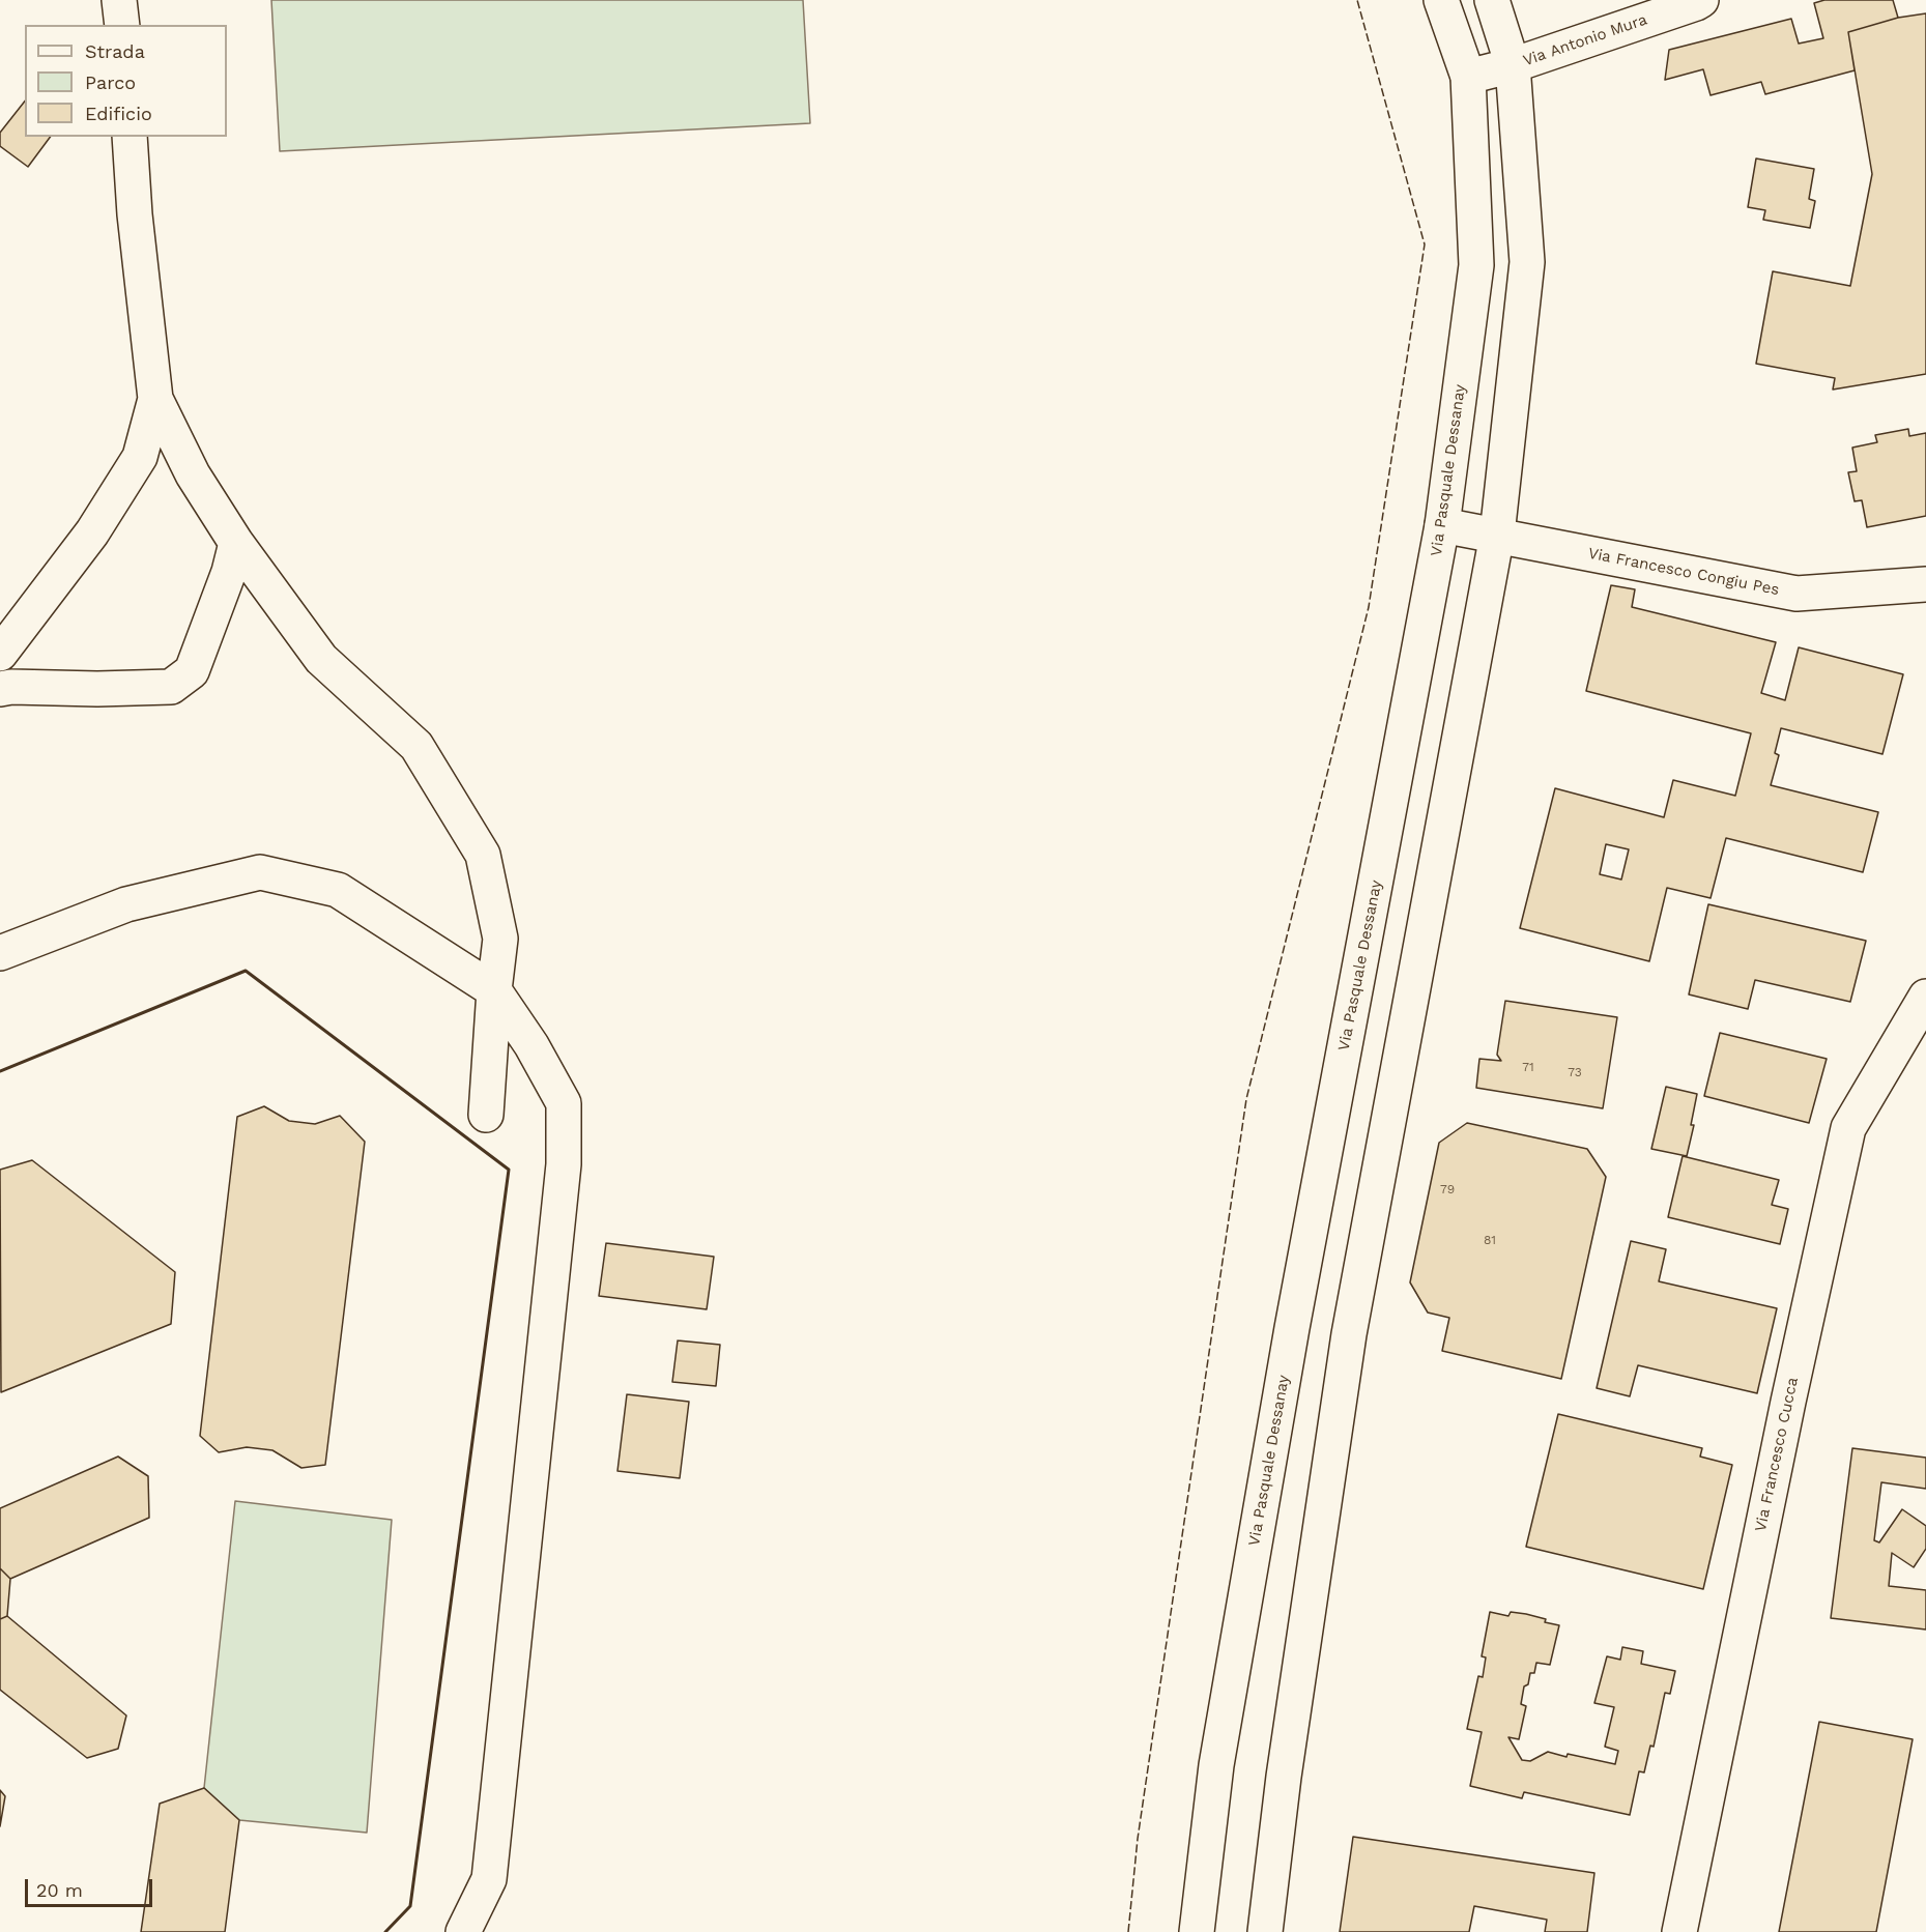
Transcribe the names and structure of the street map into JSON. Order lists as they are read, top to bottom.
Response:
{
  "streets": {
    "main road": [
      "Via Antonio Mura",
      "Via Pasquale Dessanay",
      "Via Francesco Congiu Pes",
      "Via Francesco Cucca"
    ]
  },
  "crossings": [
    ["Via Antonio Mura", "Via Pasquale Dessanay"],
    ["Via Pasquale Dessanay", "Via Francesco Congiu Pes"]
  ],
  "house_numbers": [
    "71",
    "73",
    "79",
    "81"
  ],
  "legend": ["Strada", "Parco", "Edificio"],
  "scale_bar": "20 m"
}
